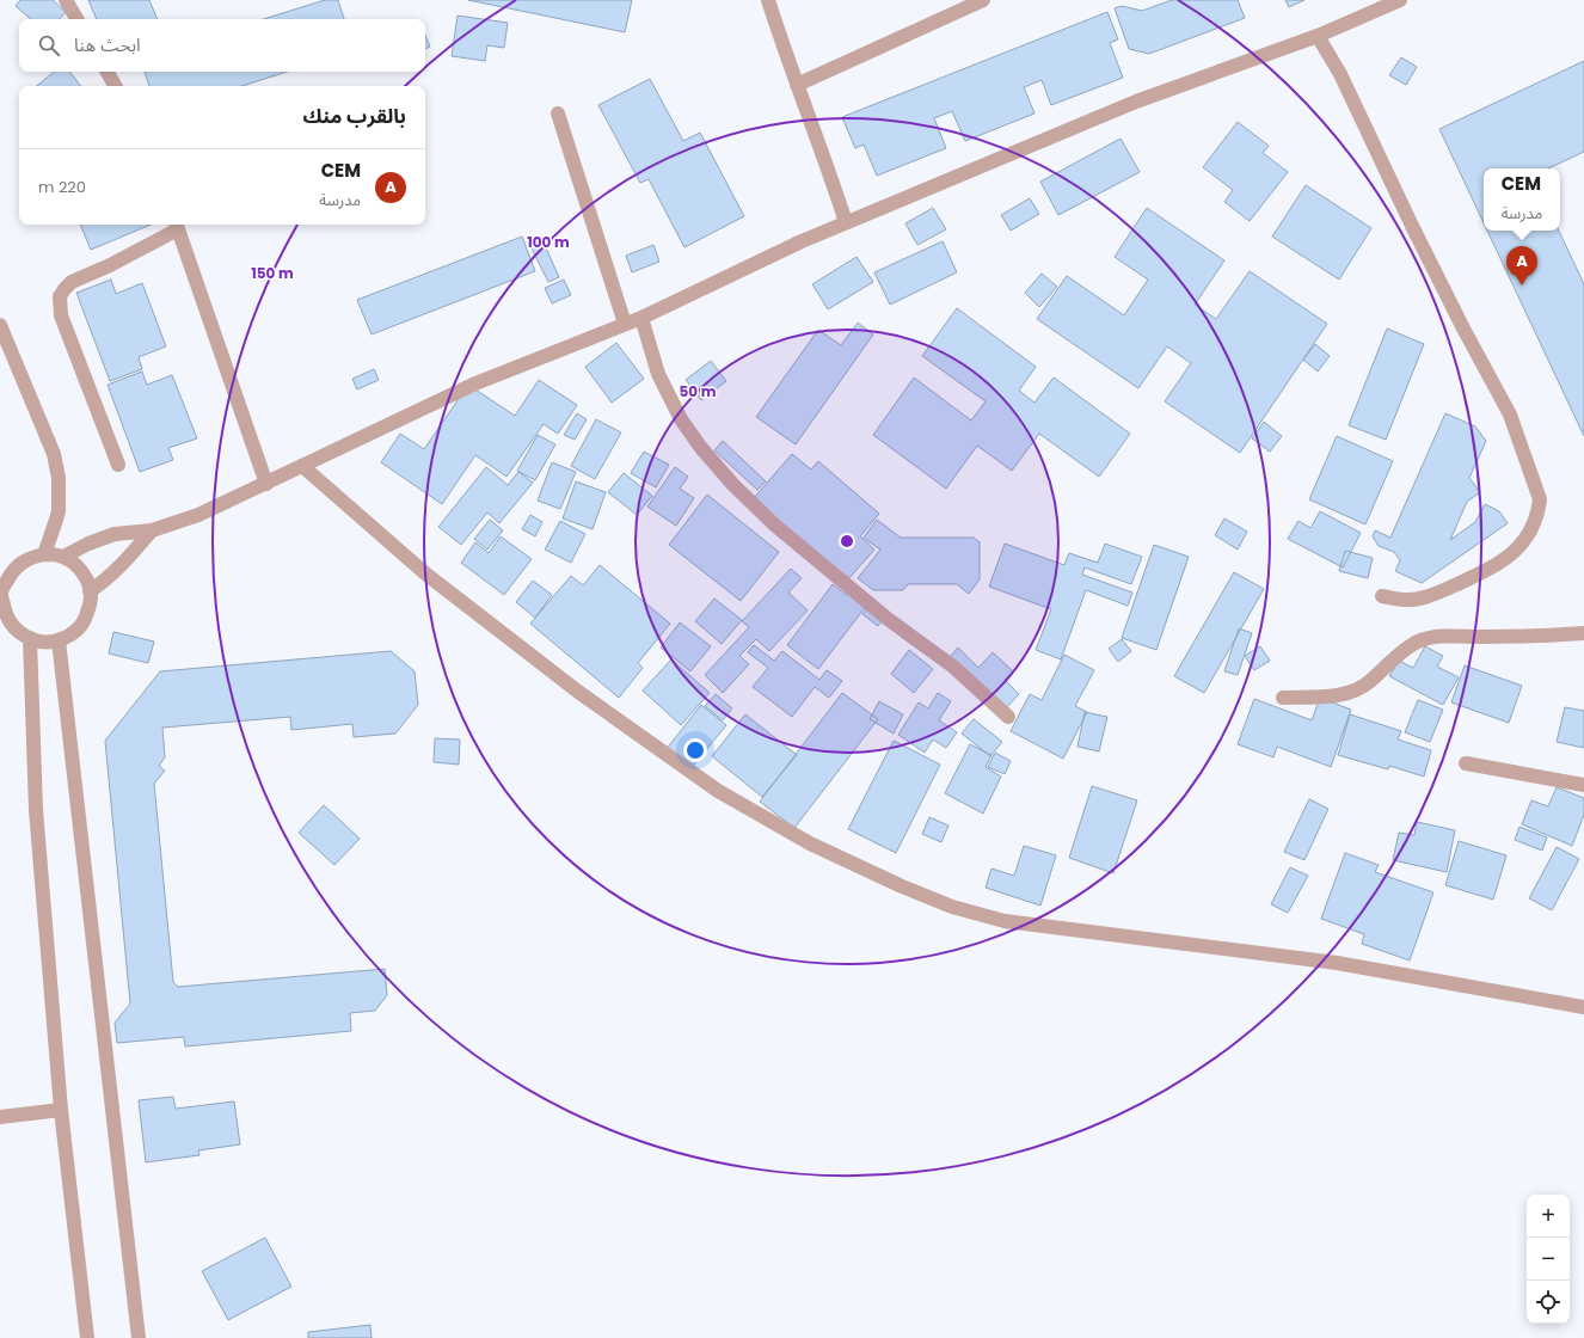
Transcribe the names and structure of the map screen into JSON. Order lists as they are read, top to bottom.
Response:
{
  "page": {
    "search": "ابحث هنا",
    "heading": "بالقرب منك",
    "list": [
      {
        "mark": "A",
        "name": "CEM",
        "note": "مدرسة",
        "value": "220 m"
      }
    ],
    "popup": ["CEM", "مدرسة"],
    "pins": "A",
    "map_buttons": ["+", "−"]
  },
  "rings": ["100 m", "150 m", "50 m"]
}
